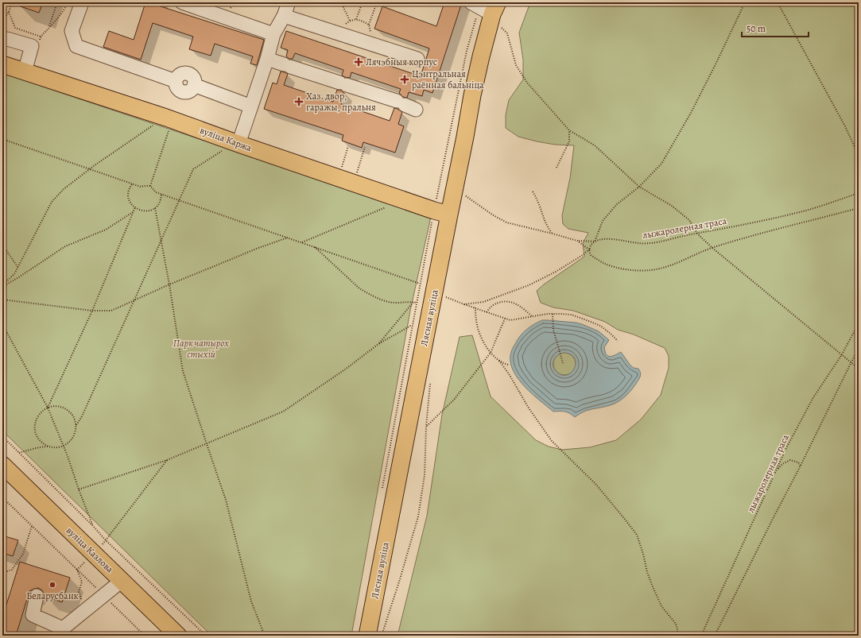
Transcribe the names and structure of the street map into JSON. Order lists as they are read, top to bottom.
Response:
{
  "streets": {
    "main road": ["вуліца Каржа", "Лясная вуліца", "вуліца Казлова"],
    "path": ["лыжаролерная траса"]
  },
  "crossings": [
    ["вуліца Каржа", "Лясная вуліца"]
  ],
  "parks": ["Парк чатырох стыхій"],
  "places": {
    "health": ["Лячэбныя корпус", "Цэнтральная раённая бальніца", "Хаз. двор, гаражы, пральня"],
    "other": ["Беларусбанк"]
  },
  "scale_bar": "50 m"
}
